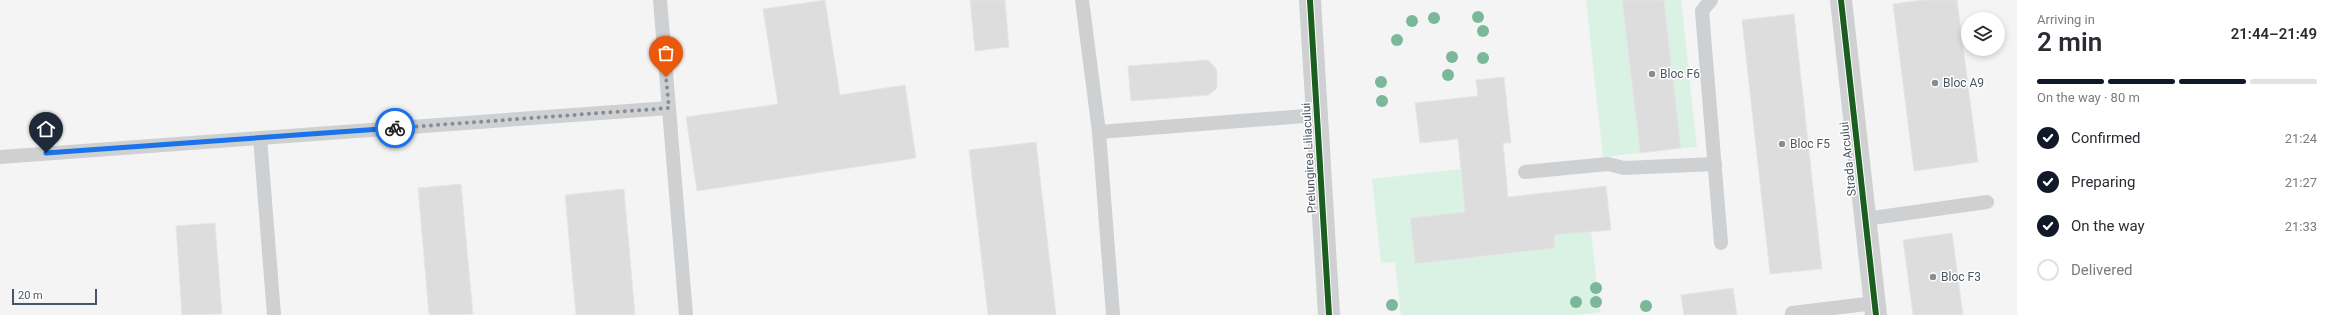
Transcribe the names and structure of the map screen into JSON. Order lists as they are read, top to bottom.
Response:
{
  "streets": {
    "street": ["Prelungirea Liliacului", "Strada Arcului"]
  },
  "places": [
    "Bloc F6",
    "Bloc A9",
    "Bloc F5",
    "Bloc F3"
  ],
  "scale_bar": "20 m",
  "page": {
    "heading": ["2 min", "Arriving in", "21:44–21:49"],
    "bar": "On the way · 80 m",
    "list": [
      ["Confirmed", "21:24"],
      ["Preparing", "21:27"],
      ["On the way", "21:33"],
      "Delivered"
    ],
    "scale": "20 m"
  }
}
